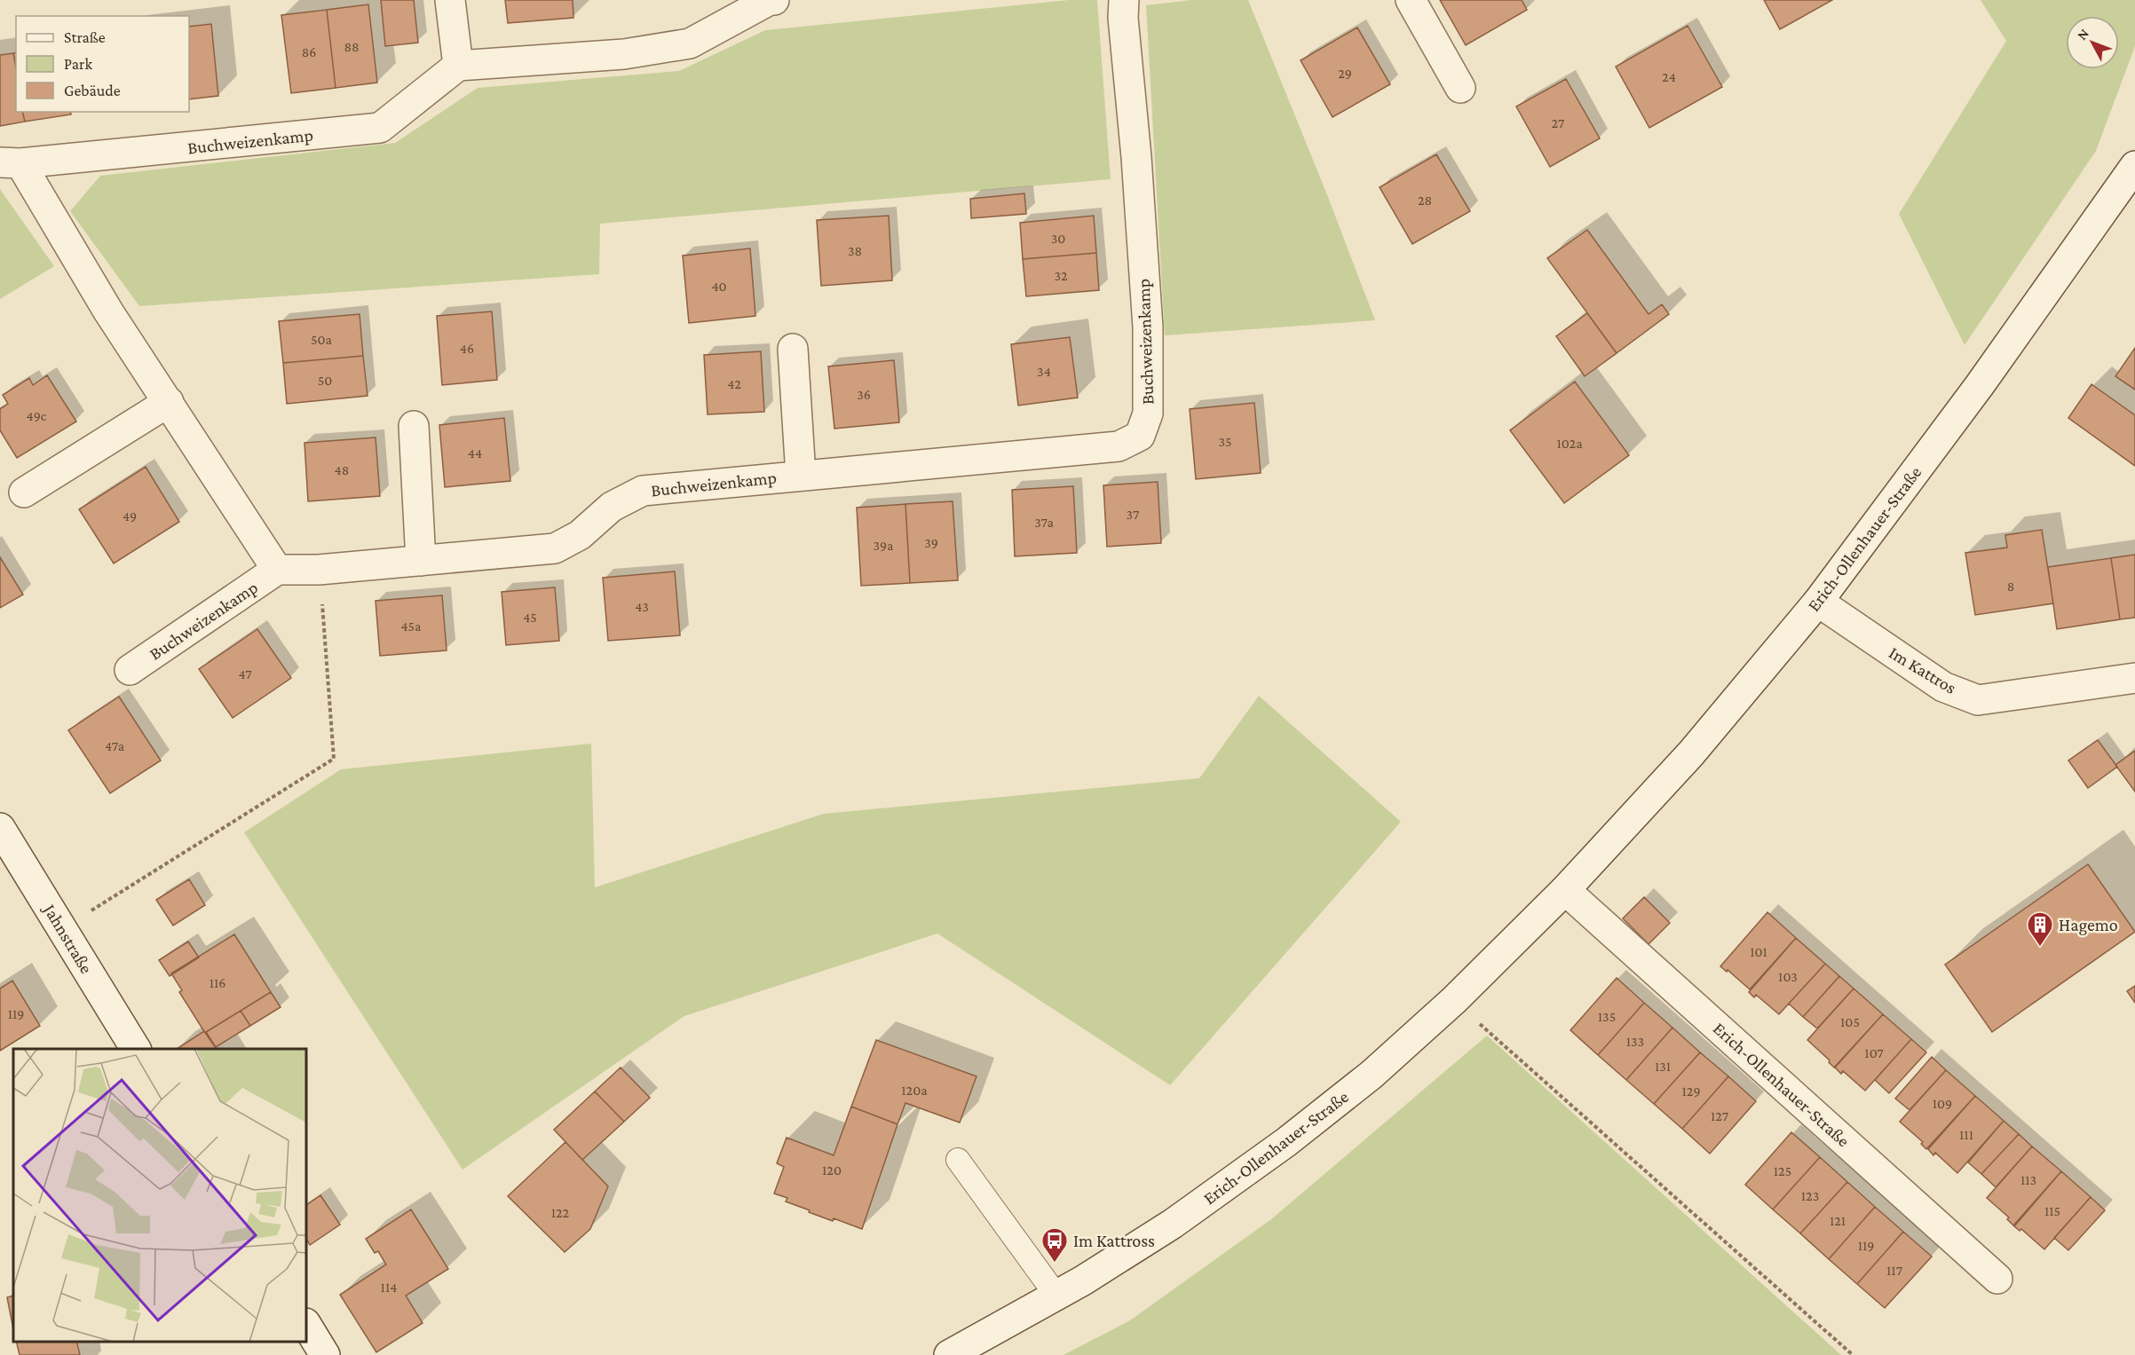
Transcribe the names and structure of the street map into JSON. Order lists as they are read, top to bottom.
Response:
{
  "streets": {
    "street": [
      "Buchweizenkamp",
      "Erich-Ollenhauer-Straße",
      "Im Kattros",
      "Jahnstraße"
    ]
  },
  "crossings": [
    ["Erich-Ollenhauer-Straße", "Im Kattros"]
  ],
  "places": {
    "building": ["Hagemo"],
    "bus stop": ["Im Kattross"]
  },
  "house_numbers": [
    "88",
    "86",
    "29",
    "24",
    "27",
    "28",
    "30",
    "38",
    "32",
    "40",
    "50a",
    "46",
    "34",
    "50",
    "42",
    "36",
    "49c",
    "35",
    "102a",
    "44",
    "48",
    "37",
    "49",
    "37a",
    "39",
    "39a",
    "8",
    "43",
    "45",
    "45a",
    "47",
    "47a",
    "101",
    "103",
    "116",
    "119",
    "135",
    "105",
    "133",
    "107",
    "131",
    "120a",
    "129",
    "109",
    "127",
    "111",
    "120",
    "125",
    "113",
    "123",
    "115",
    "122",
    "121",
    "119",
    "117",
    "114"
  ],
  "legend": ["Straße", "Park", "Gebäude"],
  "north": "top left"
}
